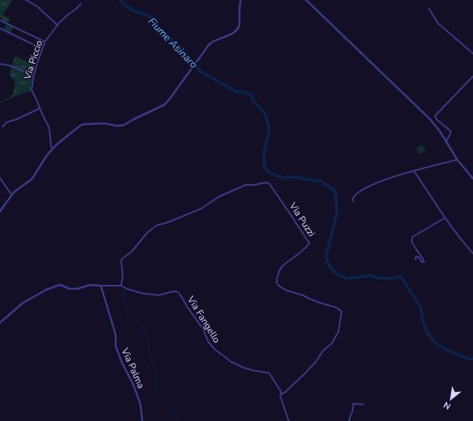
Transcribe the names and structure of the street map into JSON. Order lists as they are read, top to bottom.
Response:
{
  "streets": {
    "street": [
      "Via Piccio",
      "Via Puzzi",
      "Via Fangello",
      "Via Palma"
    ]
  },
  "crossings": [
    ["Via Puzzi", "Via Fangello"],
    ["Via Fangello", "Via Palma"]
  ],
  "water": ["Fiume Asinaro"],
  "north": "bottom left"
}
